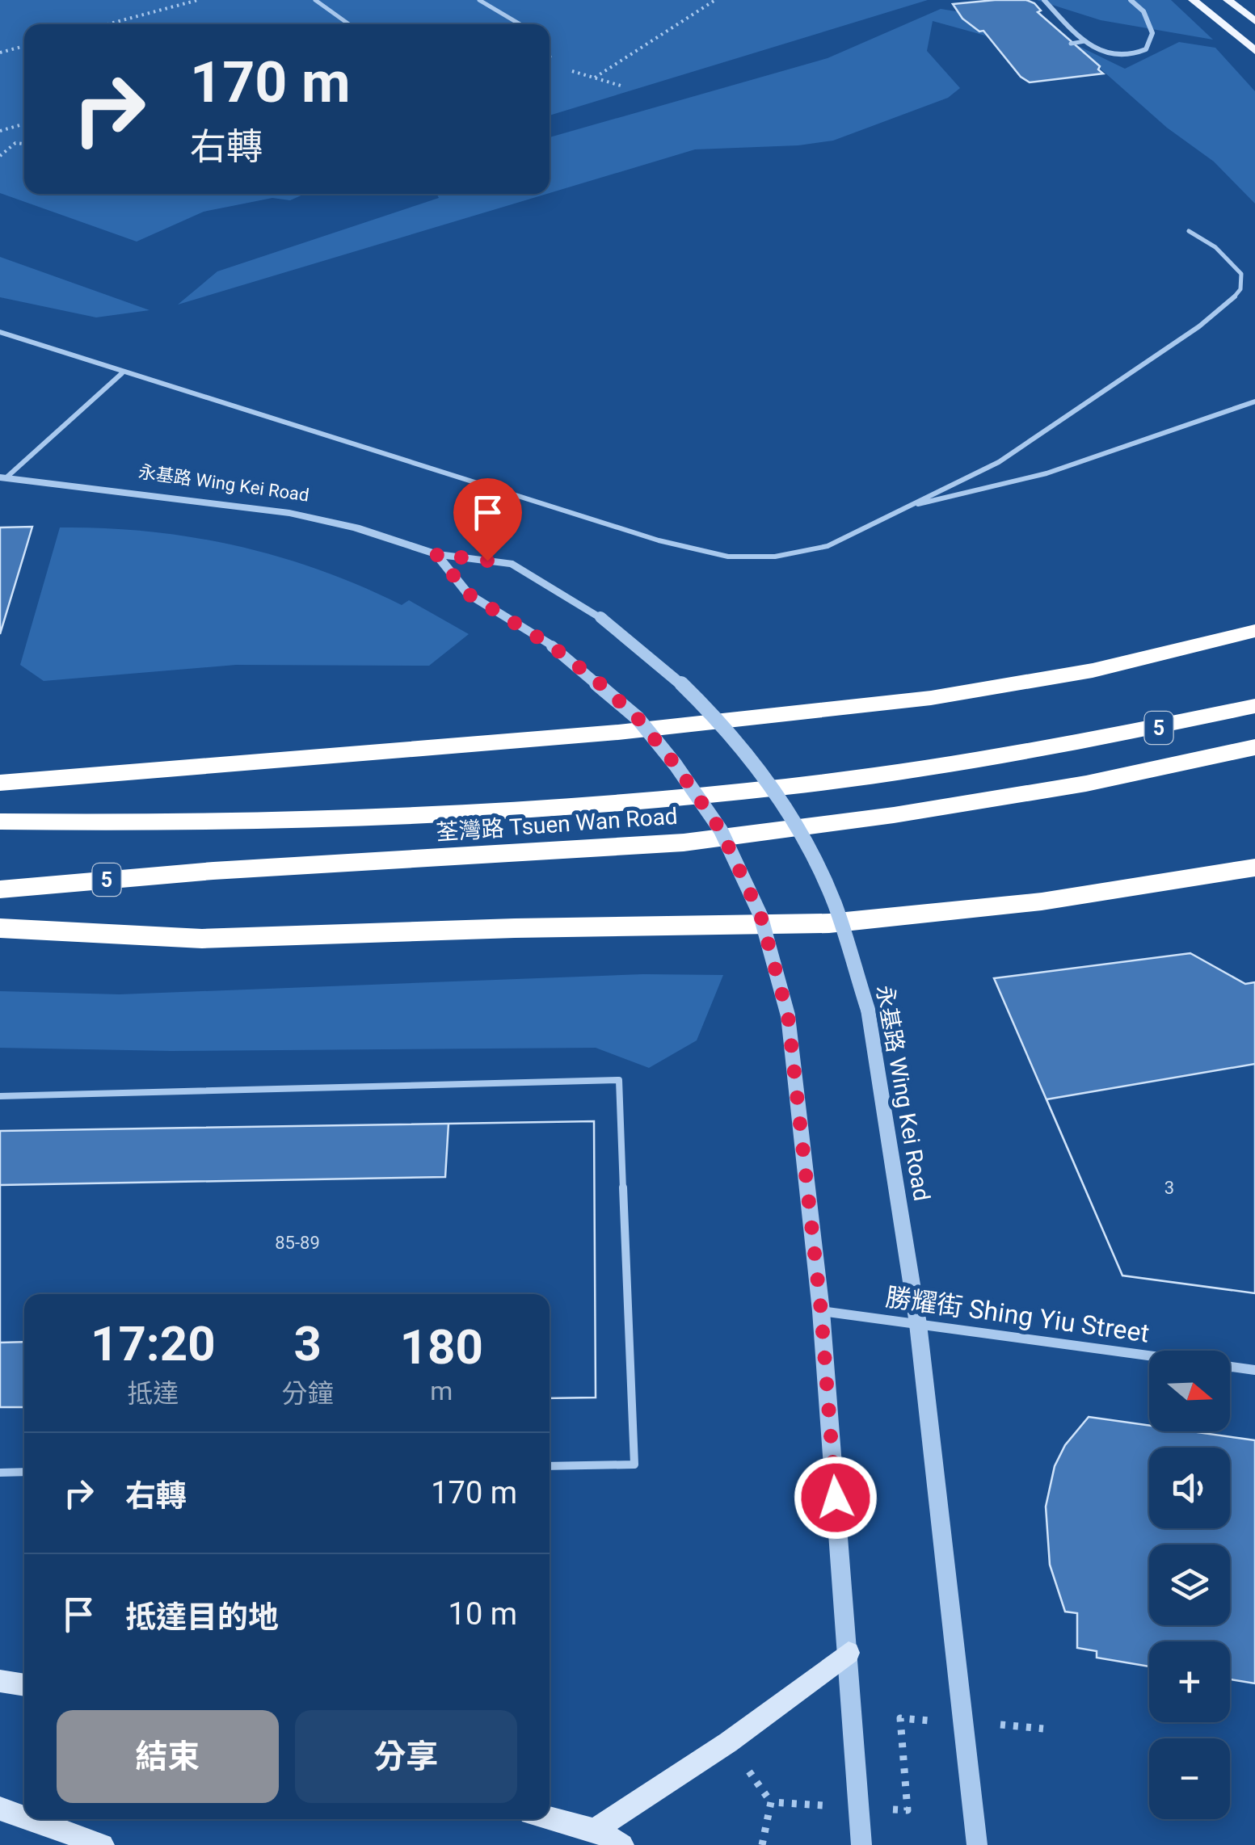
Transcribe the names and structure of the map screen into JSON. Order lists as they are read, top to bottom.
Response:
{
  "streets": {
    "highway": ["5", "荃灣路 Tsuen Wan Road"],
    "street": ["永基路 Wing Kei Road", "勝耀街 Shing Yiu Street"]
  },
  "crossings": [
    ["永基路 Wing Kei Road", "勝耀街 Shing Yiu Street"]
  ],
  "house_numbers": ["3", "85-89"],
  "north": "right",
  "page": {
    "turn": ["170 m", "右轉"],
    "eta": [
      "17:20",
      "抵達",
      "3",
      "分鐘",
      "180",
      "m"
    ],
    "map_buttons": ["+", "−"],
    "list": [
      {
        "name": "右轉",
        "value": "170 m"
      },
      {
        "name": "抵達目的地",
        "value": "10 m"
      }
    ],
    "buttons": ["結束", "分享"]
  }
}
